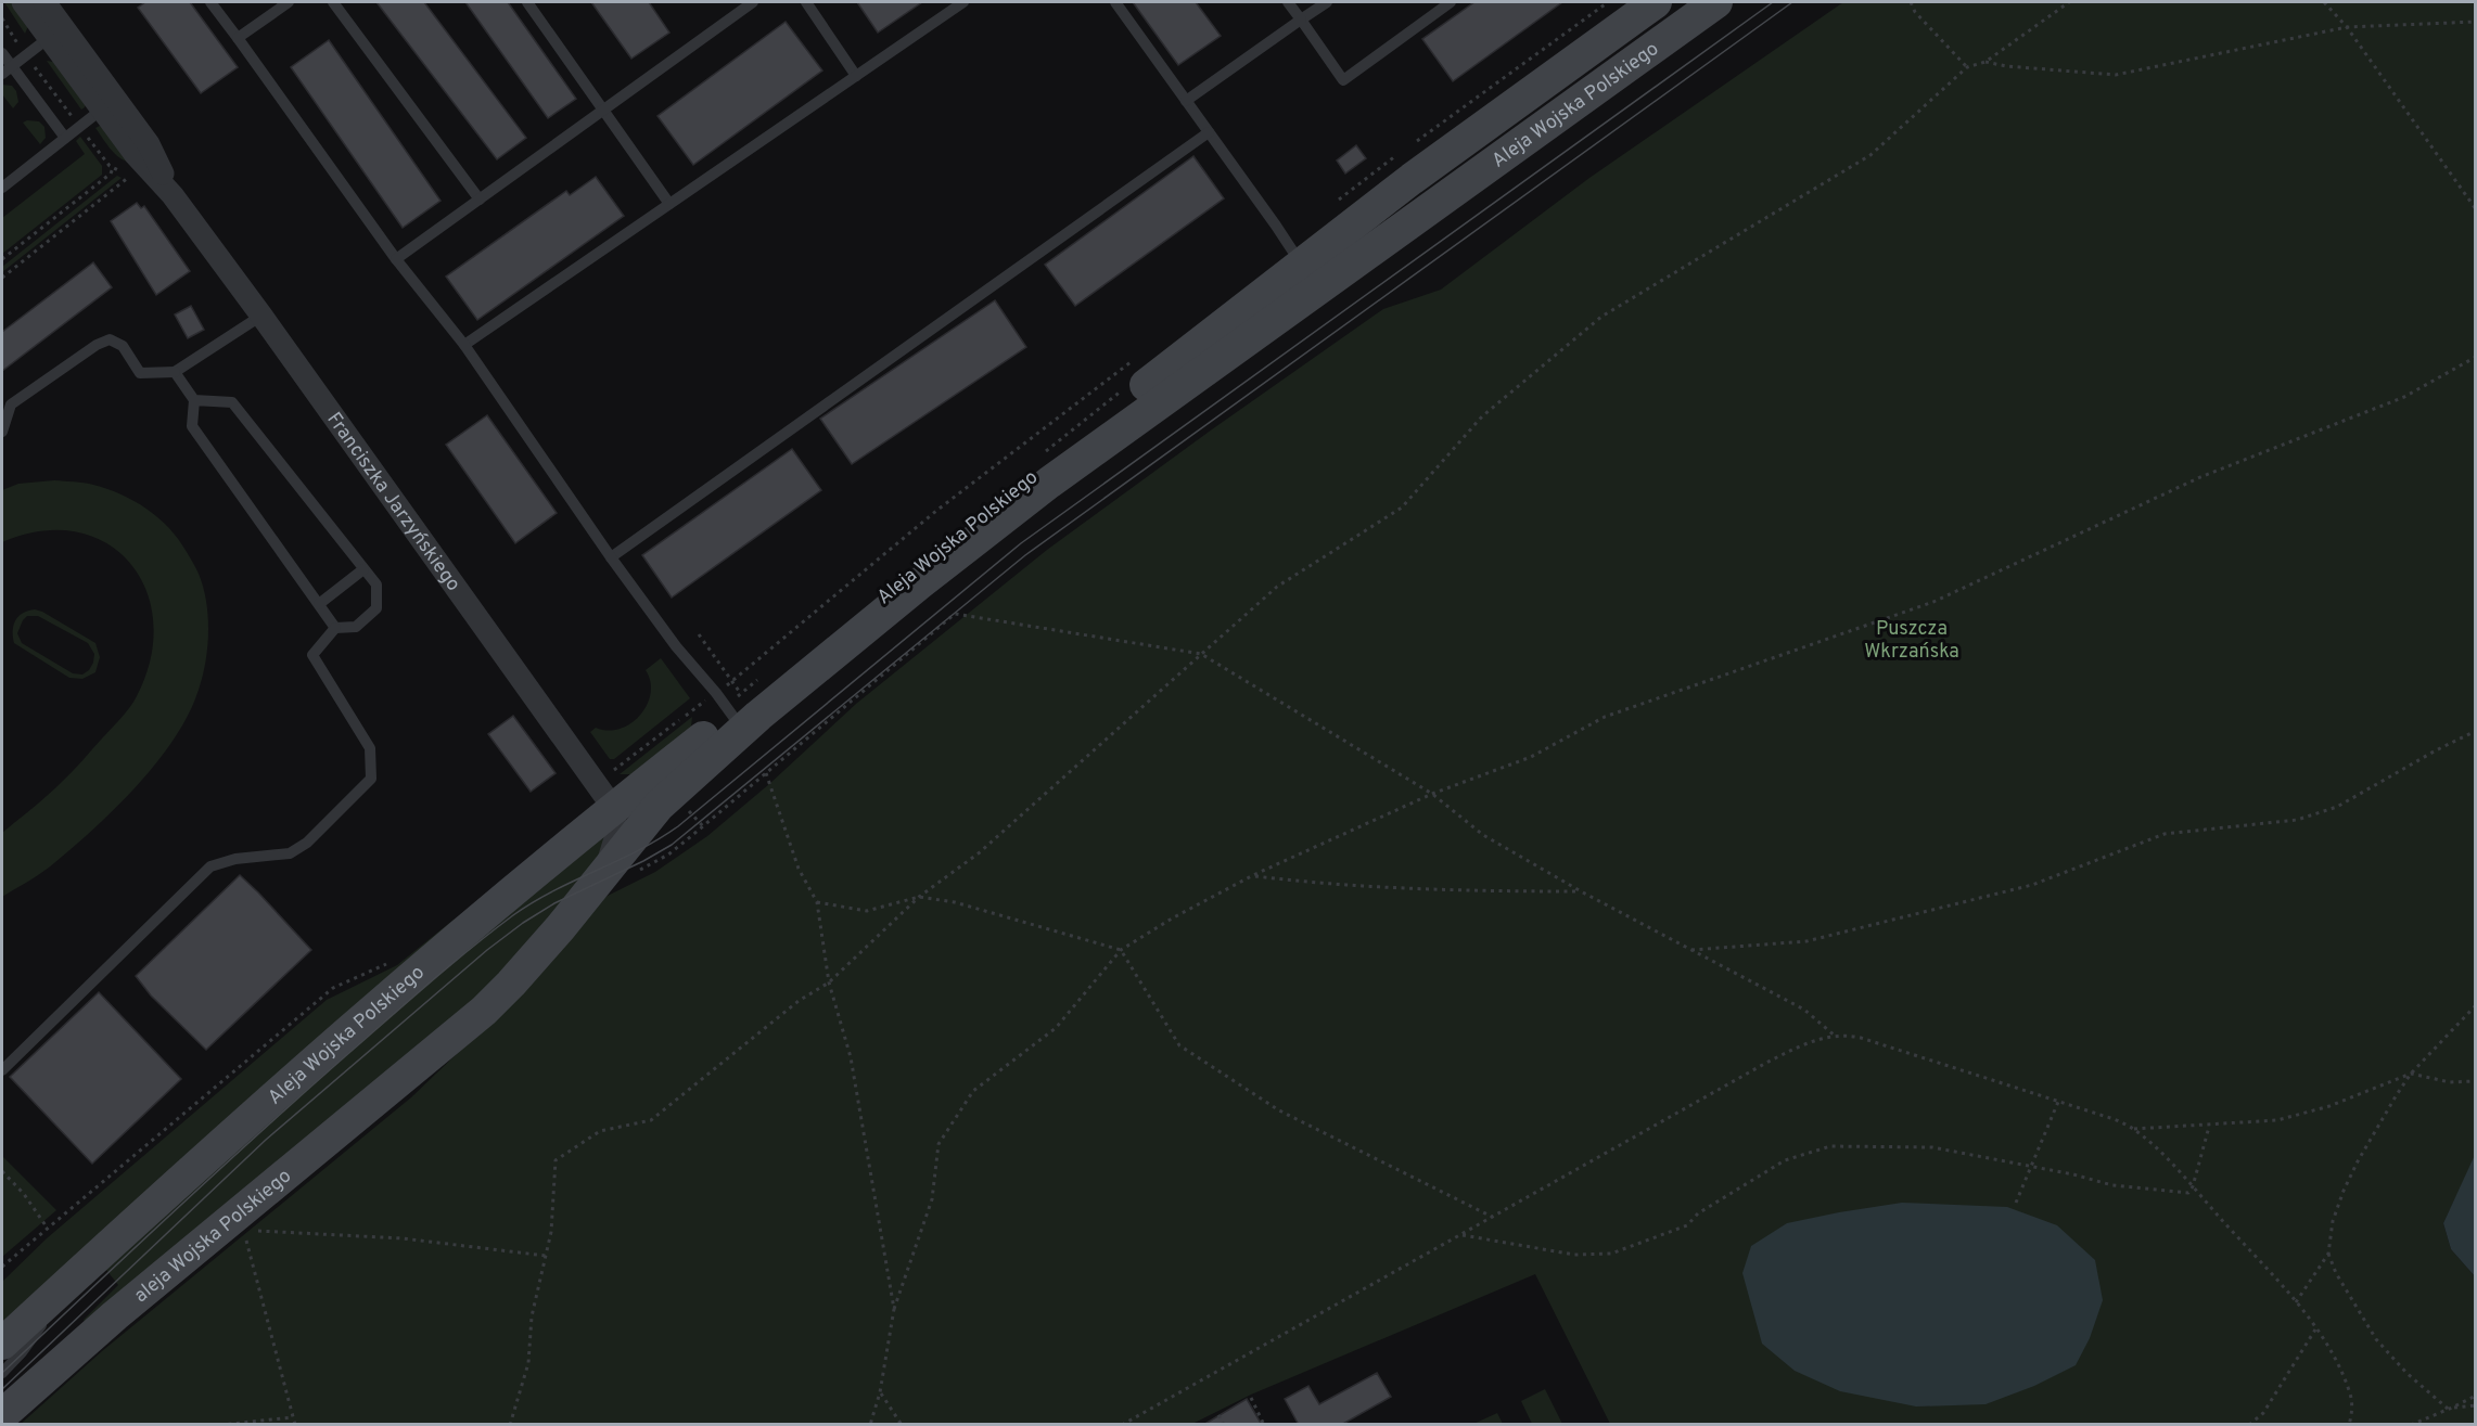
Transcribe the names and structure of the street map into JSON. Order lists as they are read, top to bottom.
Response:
{
  "streets": {
    "main road": ["Aleja Wojska Polskiego", "aleja Wojska Polskiego"],
    "street": ["Franciszka Jarzyńskiego"]
  },
  "crossings": [
    ["Aleja Wojska Polskiego", "Franciszka Jarzyńskiego"],
    ["Aleja Wojska Polskiego", "aleja Wojska Polskiego"]
  ],
  "parks": ["Puszcza Wkrzańska"]
}
